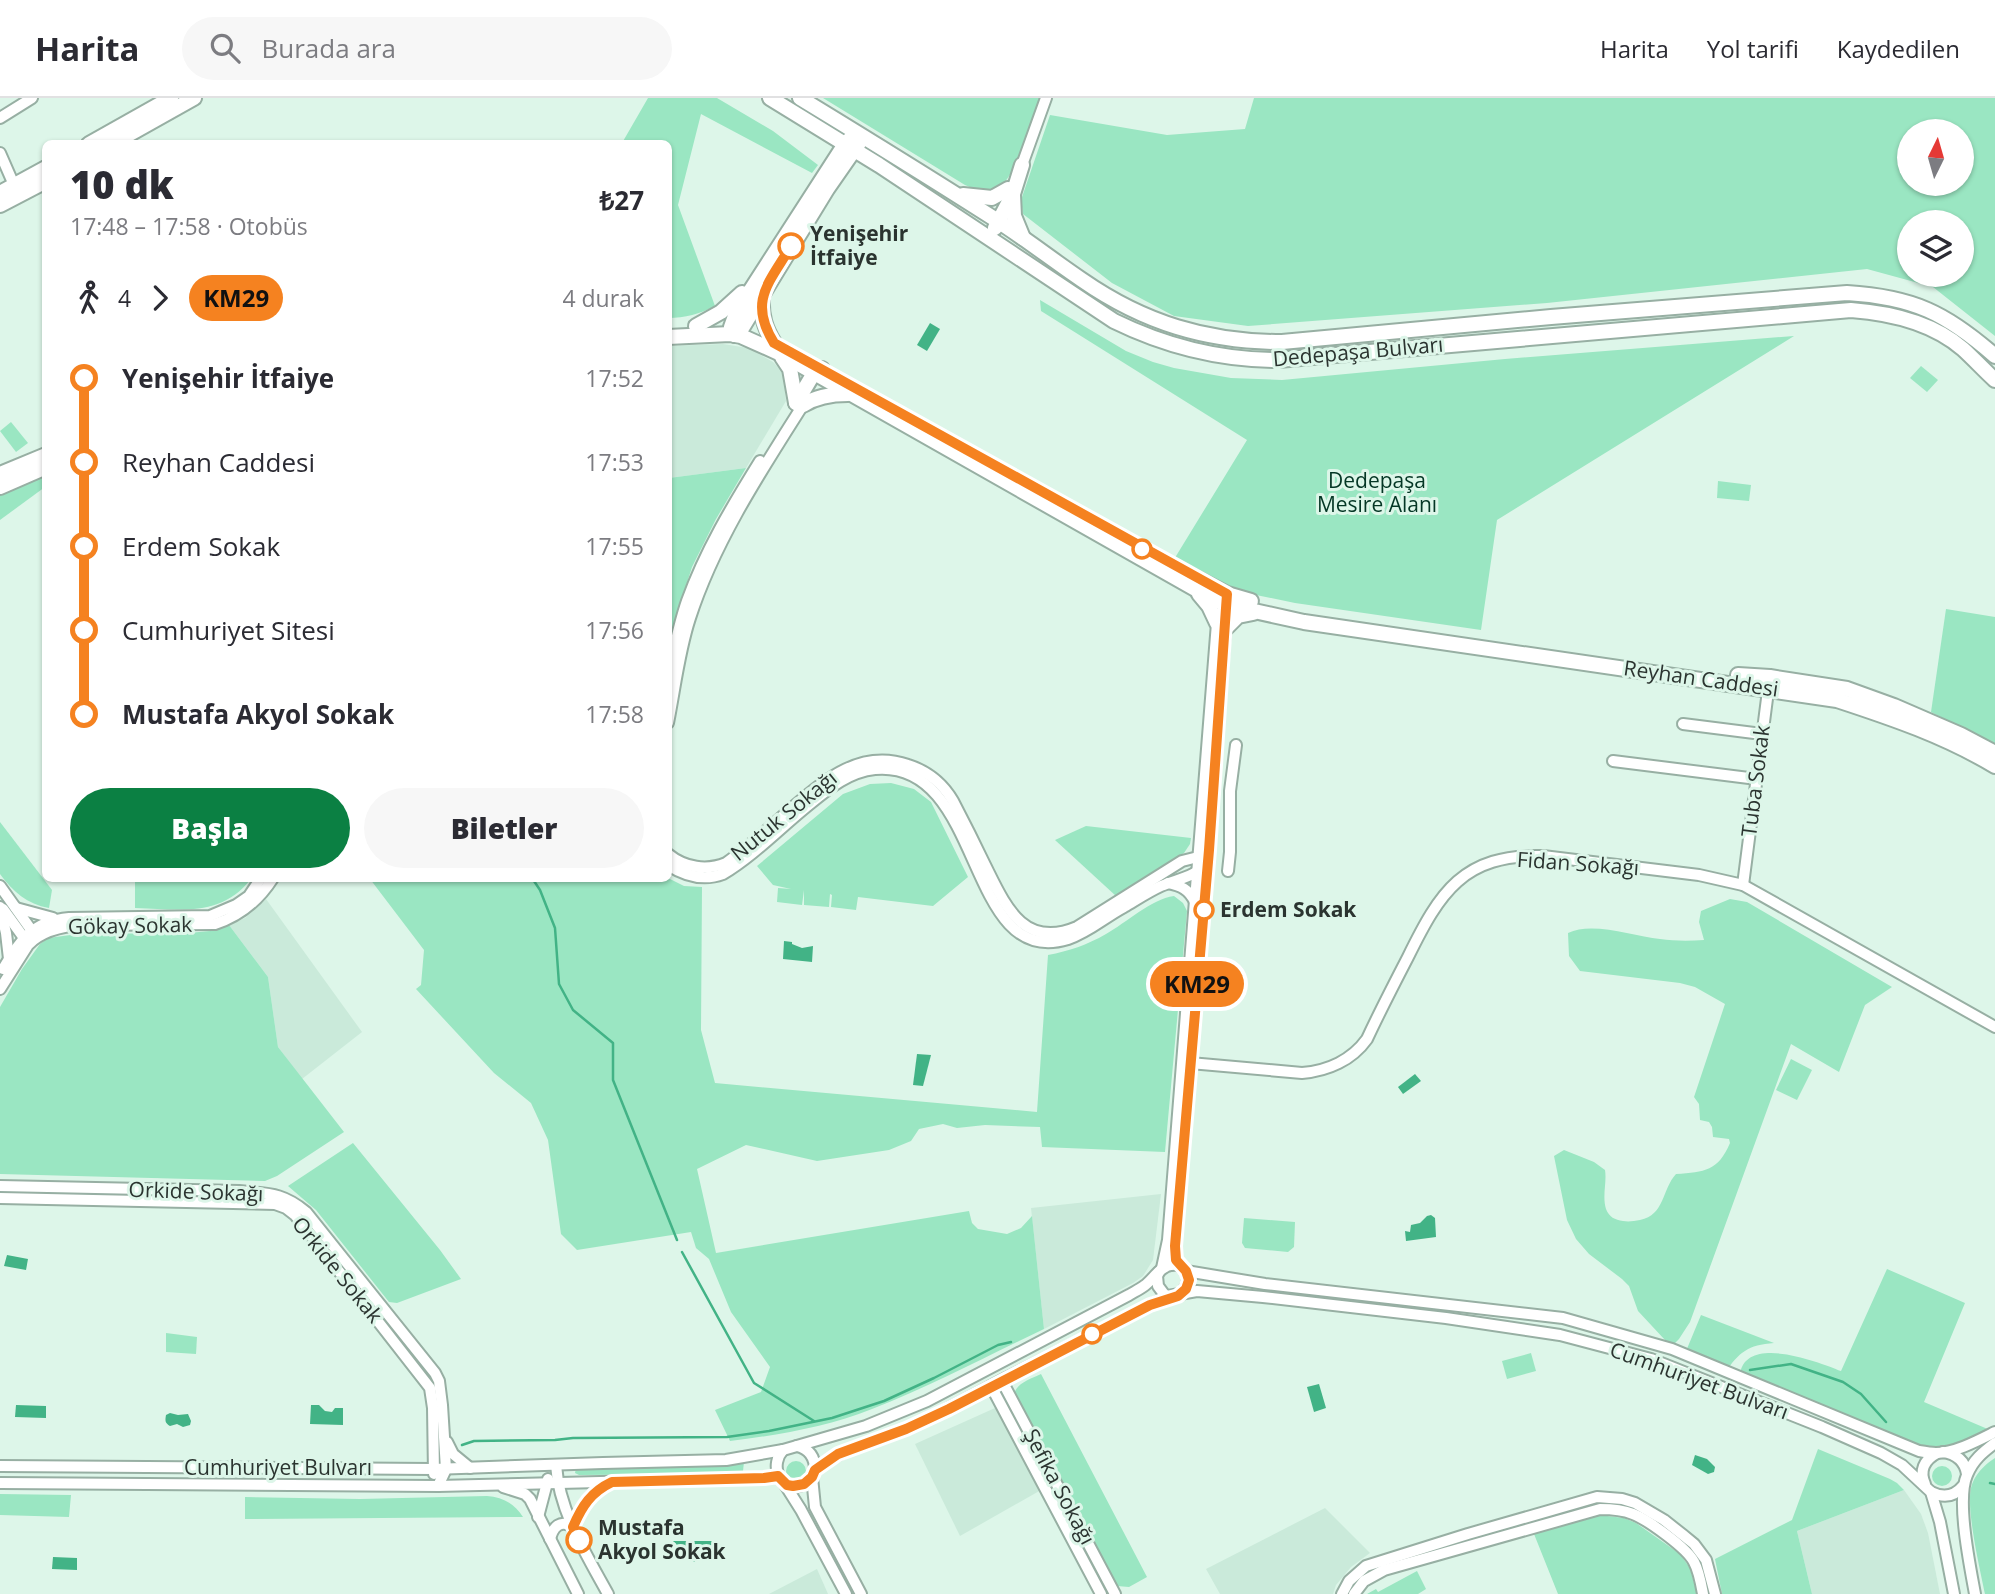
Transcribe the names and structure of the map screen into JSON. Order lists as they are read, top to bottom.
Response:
{
  "streets": {
    "main road": ["Dedepaşa Bulvarı", "Reyhan Caddesi"],
    "street": [
      "Tuba Sokak",
      "Nutuk Sokağı",
      "Fidan Sokağı",
      "Gökay Sokak",
      "Orkide Sokağı",
      "Orkide Sokak",
      "Cumhuriyet Bulvarı",
      "Şefika Sokağı"
    ]
  },
  "crossings": [
    ["Reyhan Caddesi", "Tuba Sokak"],
    ["Tuba Sokak", "Fidan Sokağı"],
    ["Orkide Sokağı", "Orkide Sokak"],
    ["Orkide Sokağı", "Cumhuriyet Bulvarı"],
    ["Orkide Sokak", "Cumhuriyet Bulvarı"],
    ["Cumhuriyet Bulvarı", "Şefika Sokağı"]
  ],
  "parks": ["Dedepaşa Mesire Alanı"],
  "places": ["Yenişehir İtfaiye", "Erdem Sokak", "Mustafa Akyol Sokak"],
  "lines": ["bus line KM29"],
  "north": "top",
  "page": {
    "header": "Harita",
    "search": "Burada ara",
    "nav": ["Harita", "Yol tarifi", "Kaydedilen"],
    "on_map": "KM29",
    "heading": ["10 dk", "17:48 – 17:58 · Otobüs", "₺27"],
    "legs": ["4", "KM29", "4 durak"],
    "list": [
      {
        "name": "Yenişehir İtfaiye",
        "value": "17:52"
      },
      {
        "name": "Reyhan Caddesi",
        "value": "17:53"
      },
      {
        "name": "Erdem Sokak",
        "value": "17:55"
      },
      {
        "name": "Cumhuriyet Sitesi",
        "value": "17:56"
      },
      {
        "name": "Mustafa Akyol Sokak",
        "value": "17:58"
      }
    ],
    "buttons": ["Başla", "Biletler"]
  }
}
